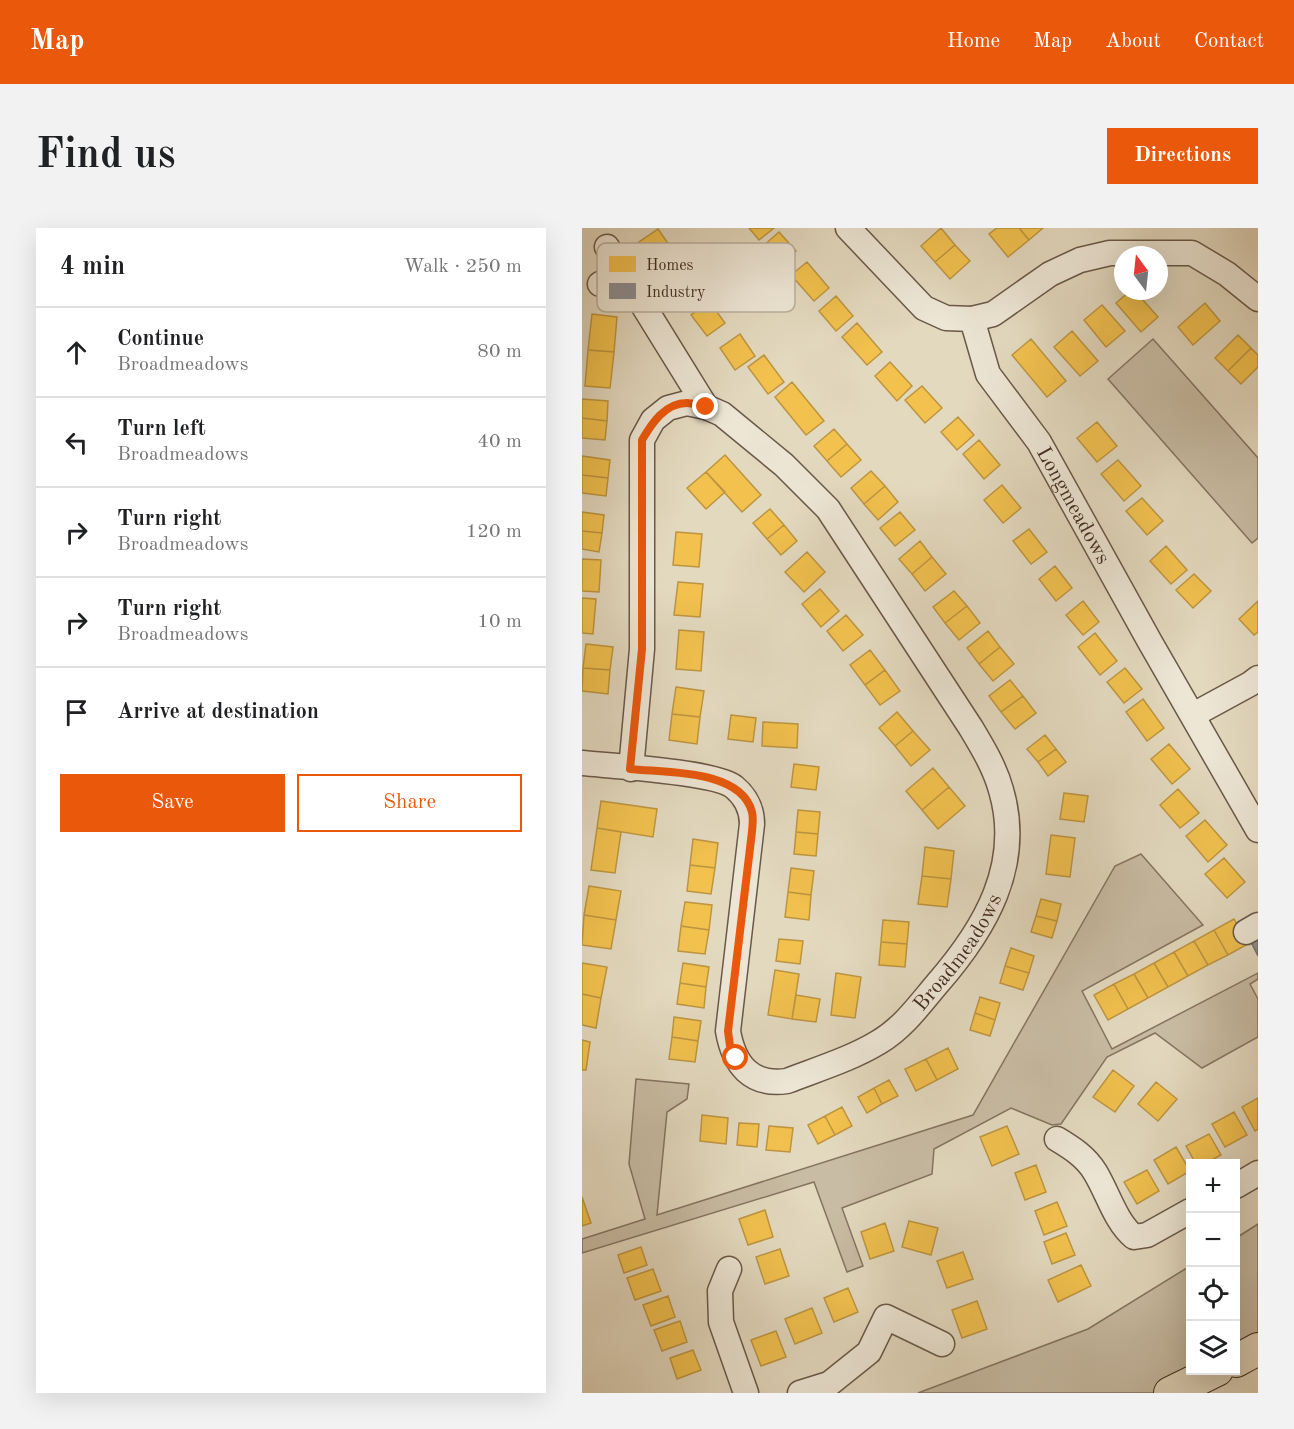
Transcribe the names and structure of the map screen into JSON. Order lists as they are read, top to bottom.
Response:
{
  "streets": {
    "street": ["Longmeadows", "Broadmeadows"]
  },
  "legend": ["Homes", "Industry"],
  "north": "top",
  "page": {
    "header": "Map",
    "nav": [
      "Home",
      "Map",
      "About",
      "Contact"
    ],
    "buttons": [
      "Directions",
      ["Save", "Share"]
    ],
    "title": "Find us",
    "heading": ["4 min", "Walk · 250 m"],
    "list": [
      ["Continue", "Broadmeadows", "80 m"],
      ["Turn left", "Broadmeadows", "40 m"],
      ["Turn right", "Broadmeadows", "120 m"],
      ["Turn right", "Broadmeadows", "10 m"],
      "Arrive at destination"
    ],
    "map_buttons": ["+", "−"]
  }
}
